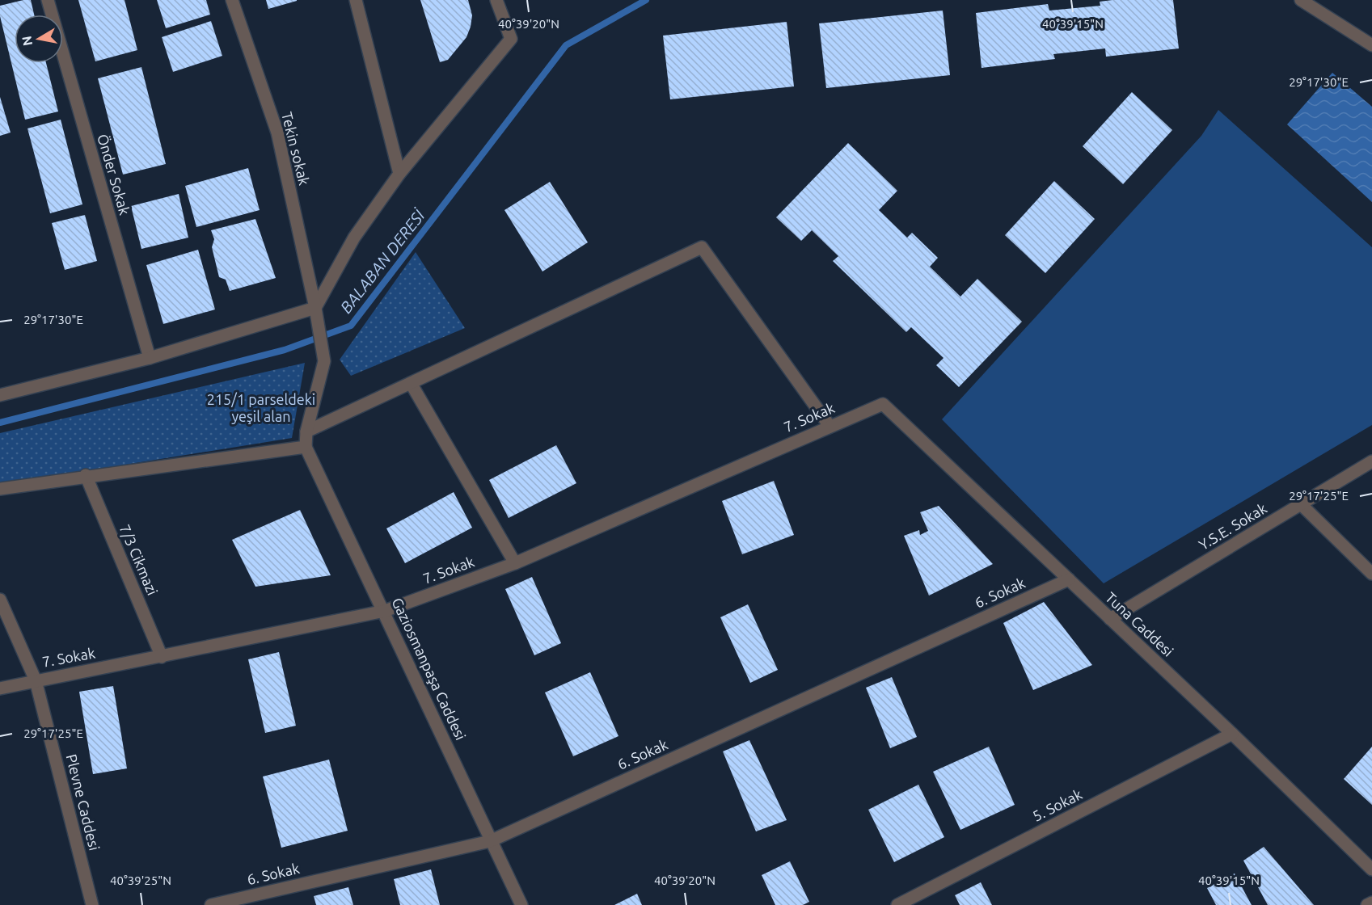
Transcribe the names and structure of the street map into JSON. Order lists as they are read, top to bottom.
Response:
{
  "streets": {
    "street": [
      "Tekin sokak",
      "Önder Sokak",
      "7. Sokak",
      "Y.S.E. Sokak",
      "7/3 Cikmazi",
      "6. Sokak",
      "Tuna Caddesi",
      "Gaziosmanpaşa Caddesi",
      "Plevne Caddesi",
      "5. Sokak"
    ]
  },
  "crossings": [
    ["7. Sokak", "7/3 Cikmazi"],
    ["7. Sokak", "Tuna Caddesi"],
    ["7. Sokak", "Gaziosmanpaşa Caddesi"],
    ["7. Sokak", "Plevne Caddesi"],
    ["Y.S.E. Sokak", "Tuna Caddesi"],
    ["6. Sokak", "Tuna Caddesi"],
    ["6. Sokak", "Gaziosmanpaşa Caddesi"],
    ["Tuna Caddesi", "5. Sokak"]
  ],
  "water": ["BALABAN DERESİ"],
  "parks": ["215/1 parseldeki yeşil alan"],
  "north": "left",
  "coordinates": [
    "40°39'20\"N",
    "40°39'15\"N",
    "29°17'30\"E",
    "29°17'25\"E",
    "40°39'25\"N"
  ]
}
